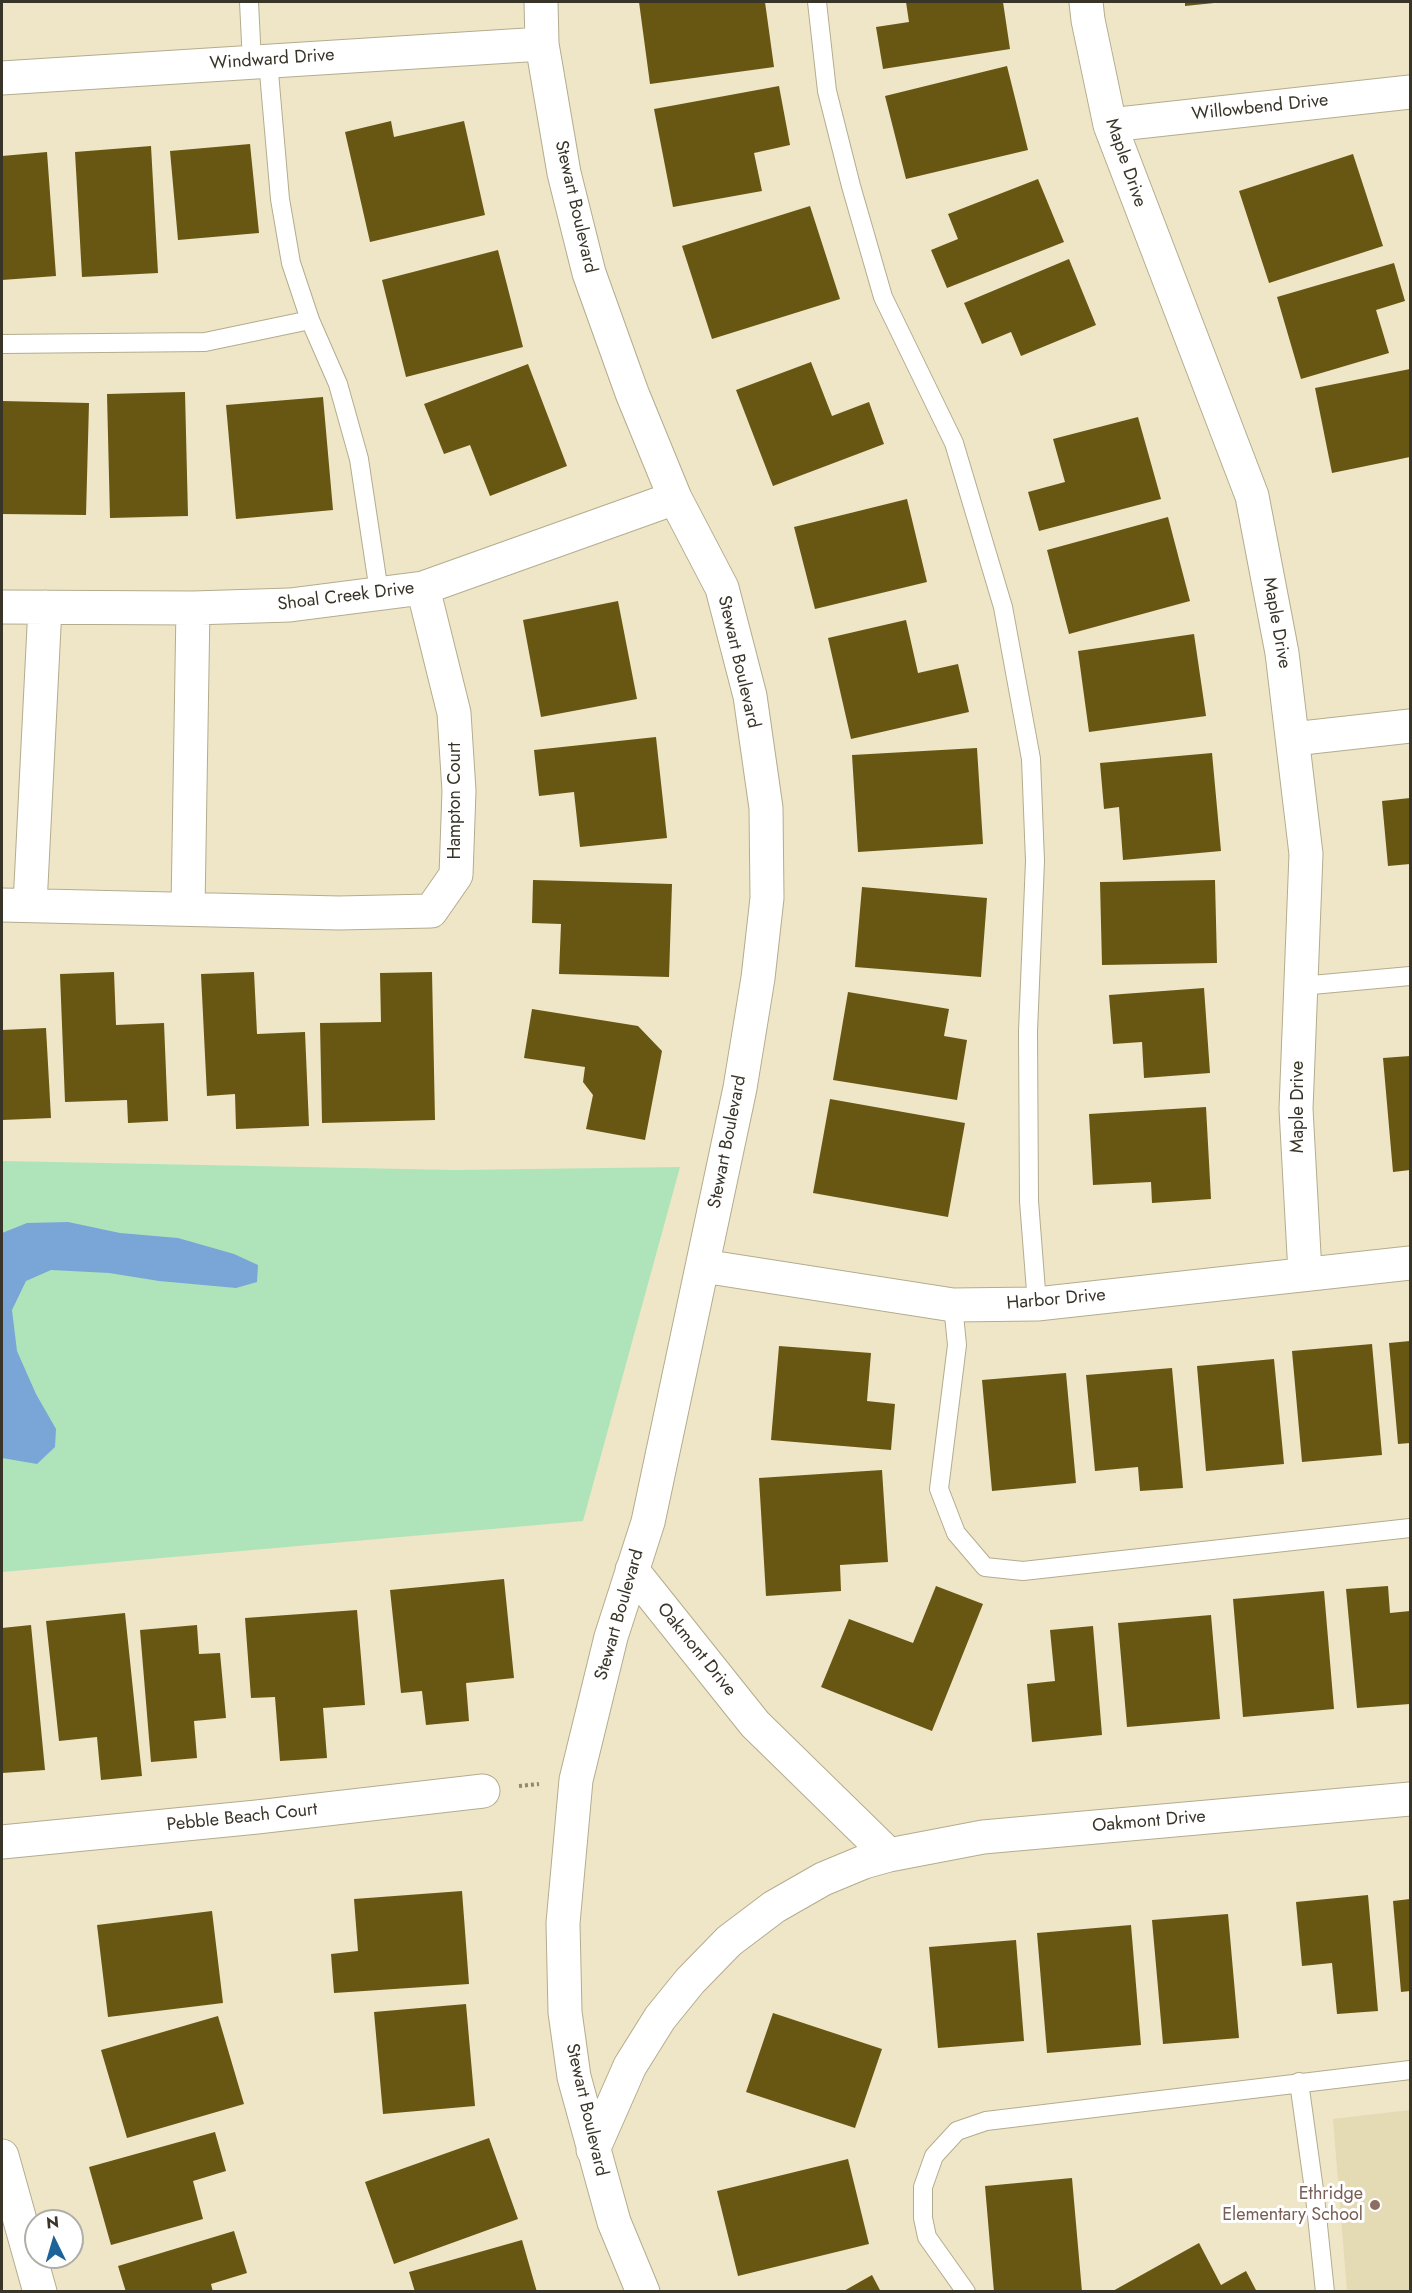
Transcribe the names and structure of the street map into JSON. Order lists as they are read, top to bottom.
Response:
{
  "streets": {
    "street": [
      "Windward Drive",
      "Willowbend Drive",
      "Maple Drive",
      "Stewart Boulevard",
      "Shoal Creek Drive",
      "Hampton Court",
      "Harbor Drive",
      "Oakmont Drive",
      "Pebble Beach Court"
    ]
  },
  "crossings": [
    ["Windward Drive", "Stewart Boulevard"],
    ["Willowbend Drive", "Maple Drive"],
    ["Maple Drive", "Harbor Drive"],
    ["Stewart Boulevard", "Shoal Creek Drive"],
    ["Stewart Boulevard", "Harbor Drive"],
    ["Stewart Boulevard", "Oakmont Drive"],
    ["Shoal Creek Drive", "Hampton Court"]
  ],
  "places": ["Ethridge Elementary School"],
  "north": "top"
}
